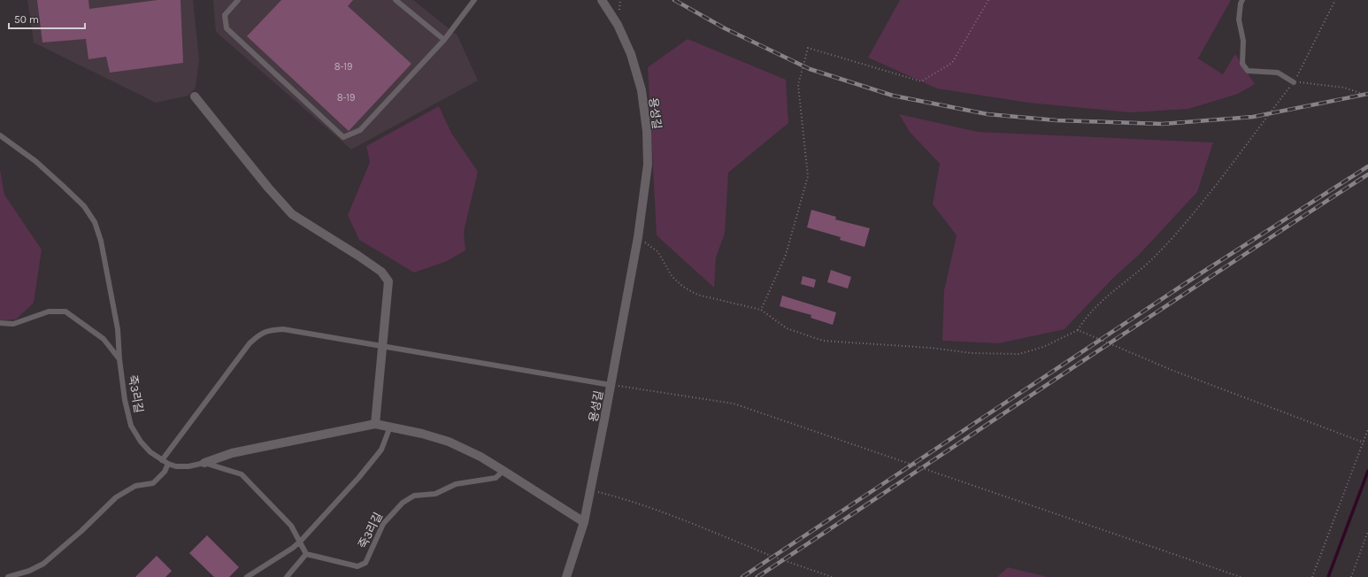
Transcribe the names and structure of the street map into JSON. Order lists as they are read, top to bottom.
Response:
{
  "streets": {
    "street": ["용성길", "죽3리길"]
  },
  "crossings": [
    ["용성길", "죽3리길"]
  ],
  "house_numbers": ["8-19", "8-19"],
  "scale_bar": "50 m"
}
